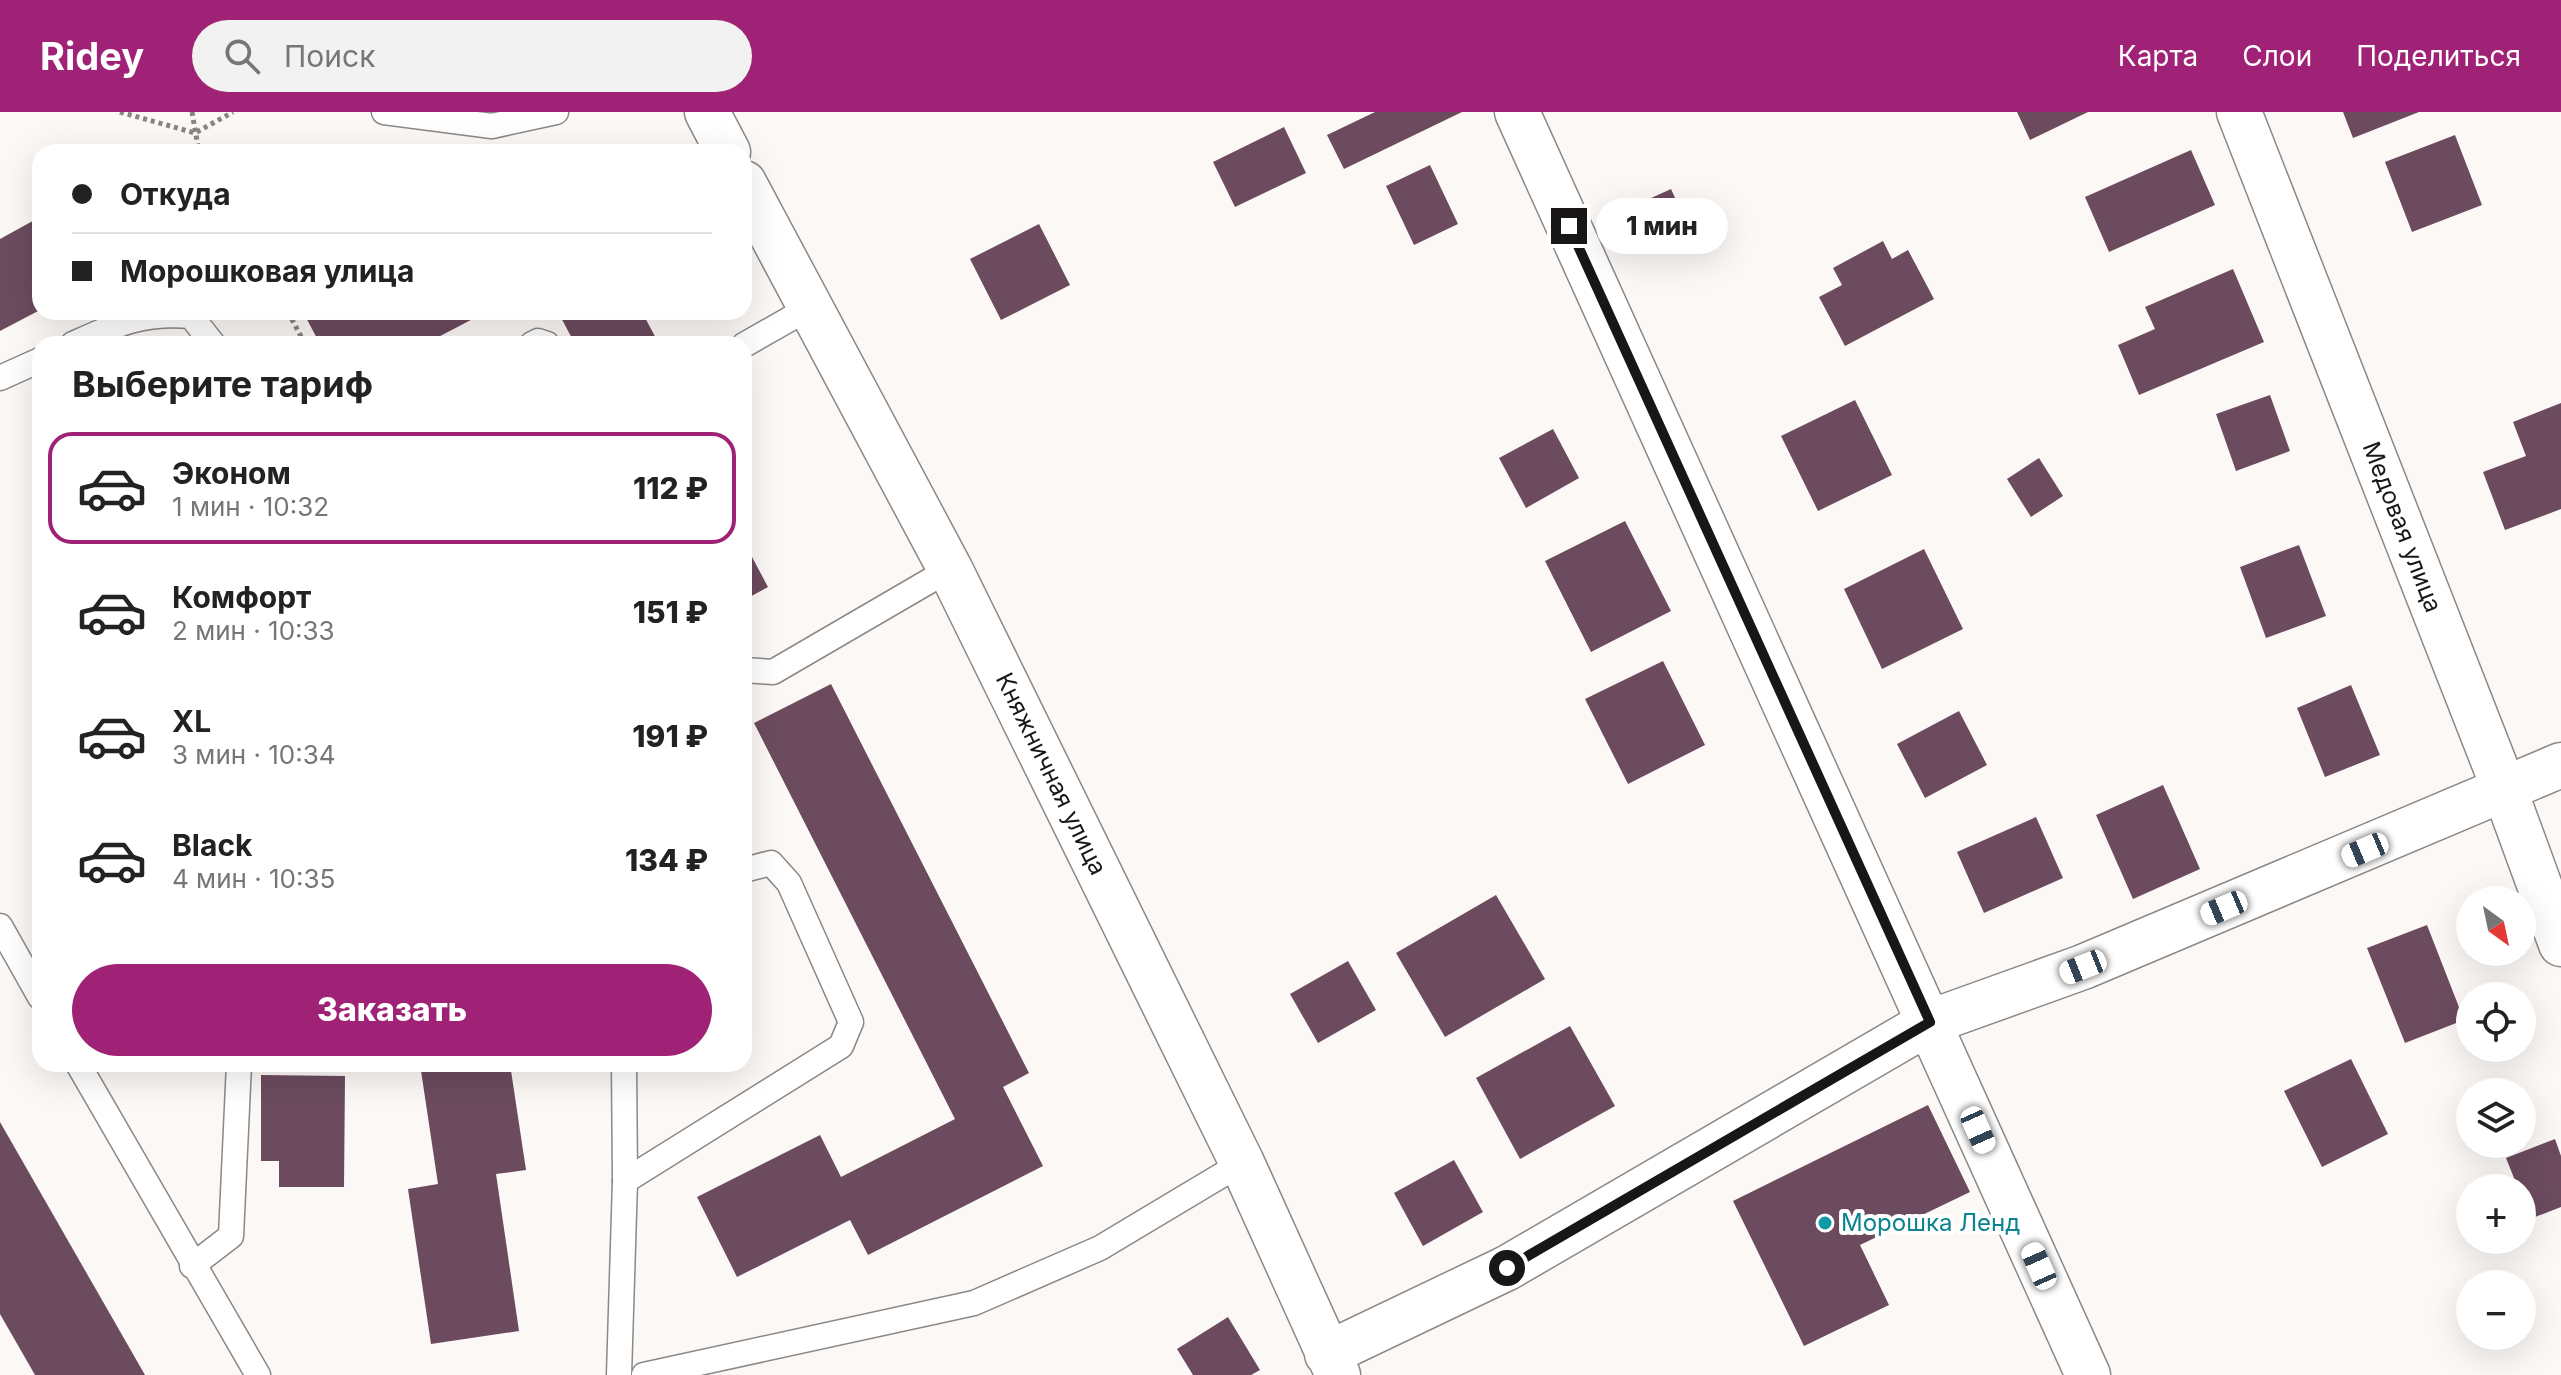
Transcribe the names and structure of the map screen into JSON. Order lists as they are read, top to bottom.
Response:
{
  "streets": {
    "street": ["Медовая улица", "Княжничная улица"]
  },
  "places": ["Морошка Ленд"],
  "north": "bottom right",
  "page": {
    "header": "Ridey",
    "search": "Поиск",
    "nav": ["Карта", "Слои", "Поделиться"],
    "banner": ["Откуда", "Морошковая улица"],
    "bubble": "1 мин",
    "heading": "Выберите тариф",
    "list": [
      {
        "name": "Эконом",
        "note": "1 мин · 10:32",
        "value": "112 ₽"
      },
      {
        "name": "Комфорт",
        "note": "2 мин · 10:33",
        "value": "151 ₽"
      },
      {
        "name": "XL",
        "note": "3 мин · 10:34",
        "value": "191 ₽"
      },
      {
        "name": "Black",
        "note": "4 мин · 10:35",
        "value": "134 ₽"
      }
    ],
    "map_buttons": ["+", "−"],
    "buttons": "Заказать"
  }
}
